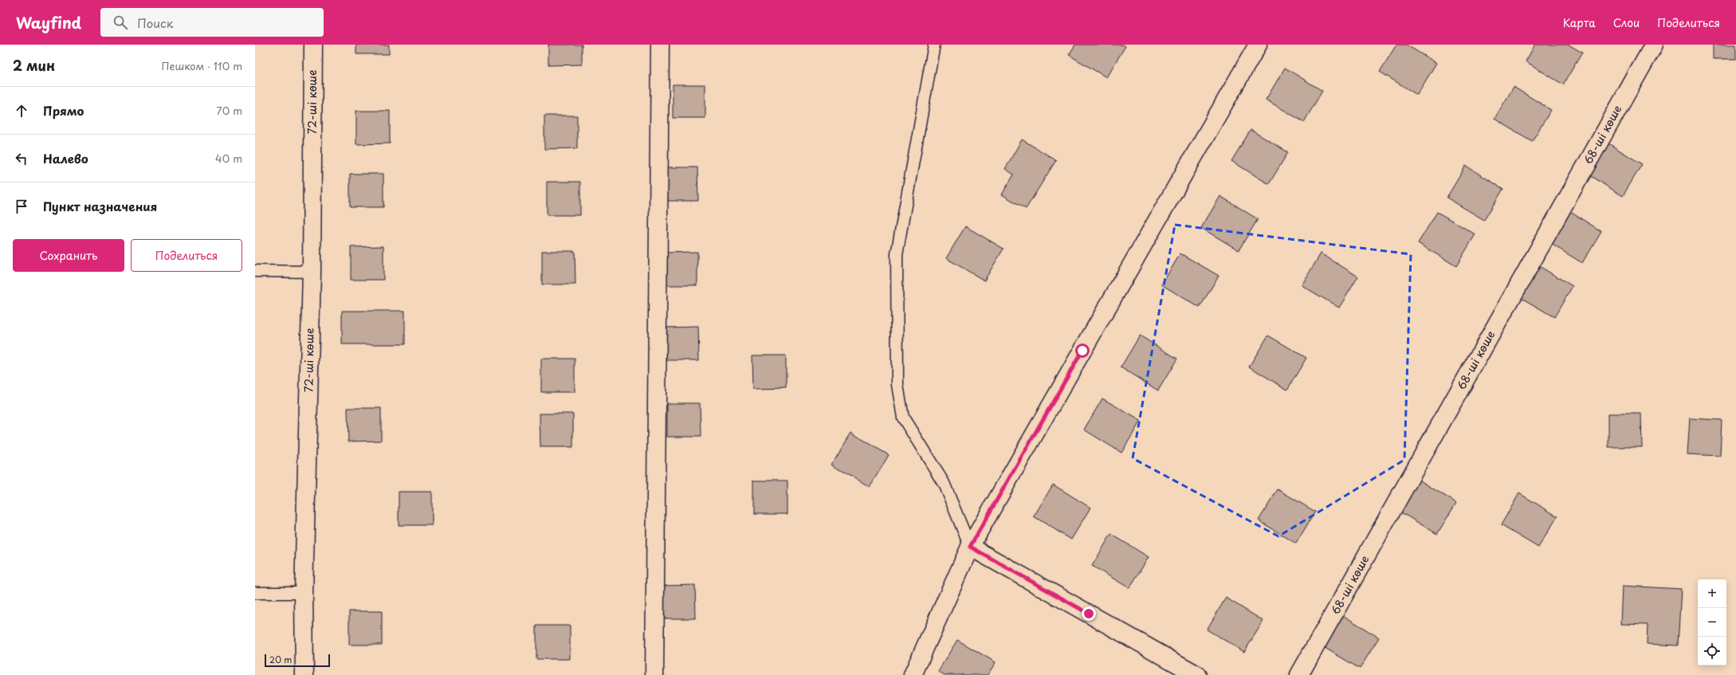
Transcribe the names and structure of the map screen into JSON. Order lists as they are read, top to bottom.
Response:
{
  "streets": {
    "street": ["72-ші көше", "68-ші көше"]
  },
  "scale_bar": "20 m",
  "page": {
    "header": "Wayfind",
    "search": "Поиск",
    "nav": ["Карта", "Слои", "Поделиться"],
    "heading": ["2 мин", "Пешком · 110 m"],
    "list": [
      ["Прямо", "70 m"],
      ["Налево", "40 m"],
      "Пункт назначения"
    ],
    "buttons": ["Сохранить", "Поделиться"],
    "map_buttons": ["+", "−"],
    "scale": "20 m"
  }
}
